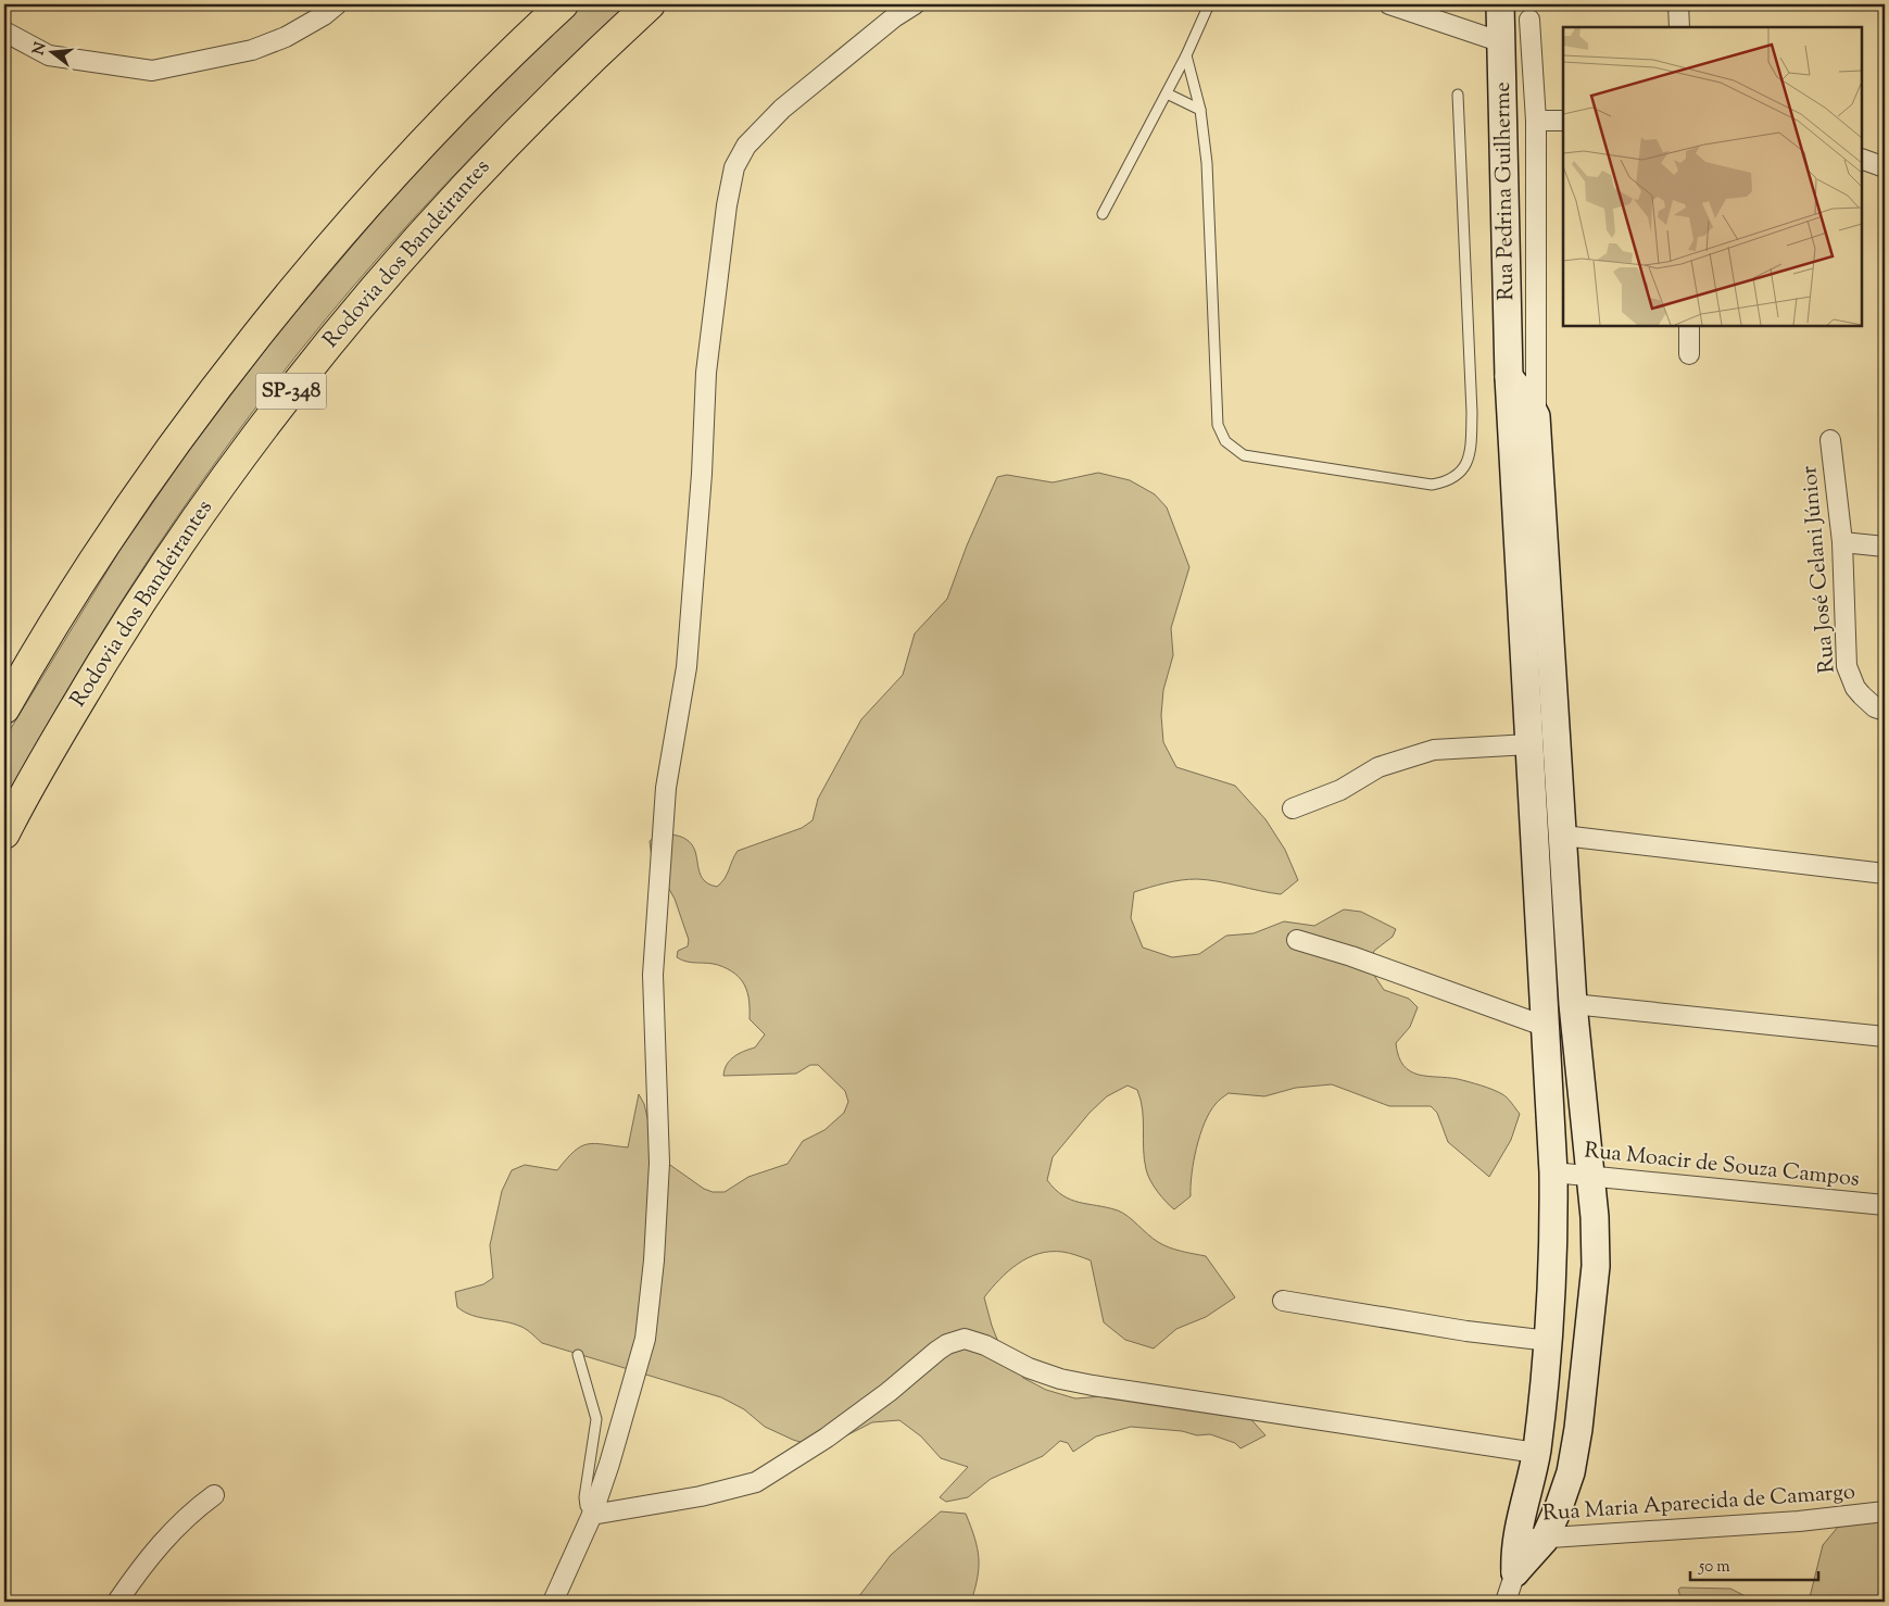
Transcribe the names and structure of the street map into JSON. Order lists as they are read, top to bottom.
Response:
{
  "streets": {
    "highway": ["Rodovia dos Bandeirantes", "SP-348"],
    "street": [
      "Rua Pedrina Guilherme",
      "Rua José Celani Júnior",
      "Rua Moacir de Souza Campos",
      "Rua Maria Aparecida de Camargo"
    ]
  },
  "scale_bar": "50 m",
  "north": "left"
}
